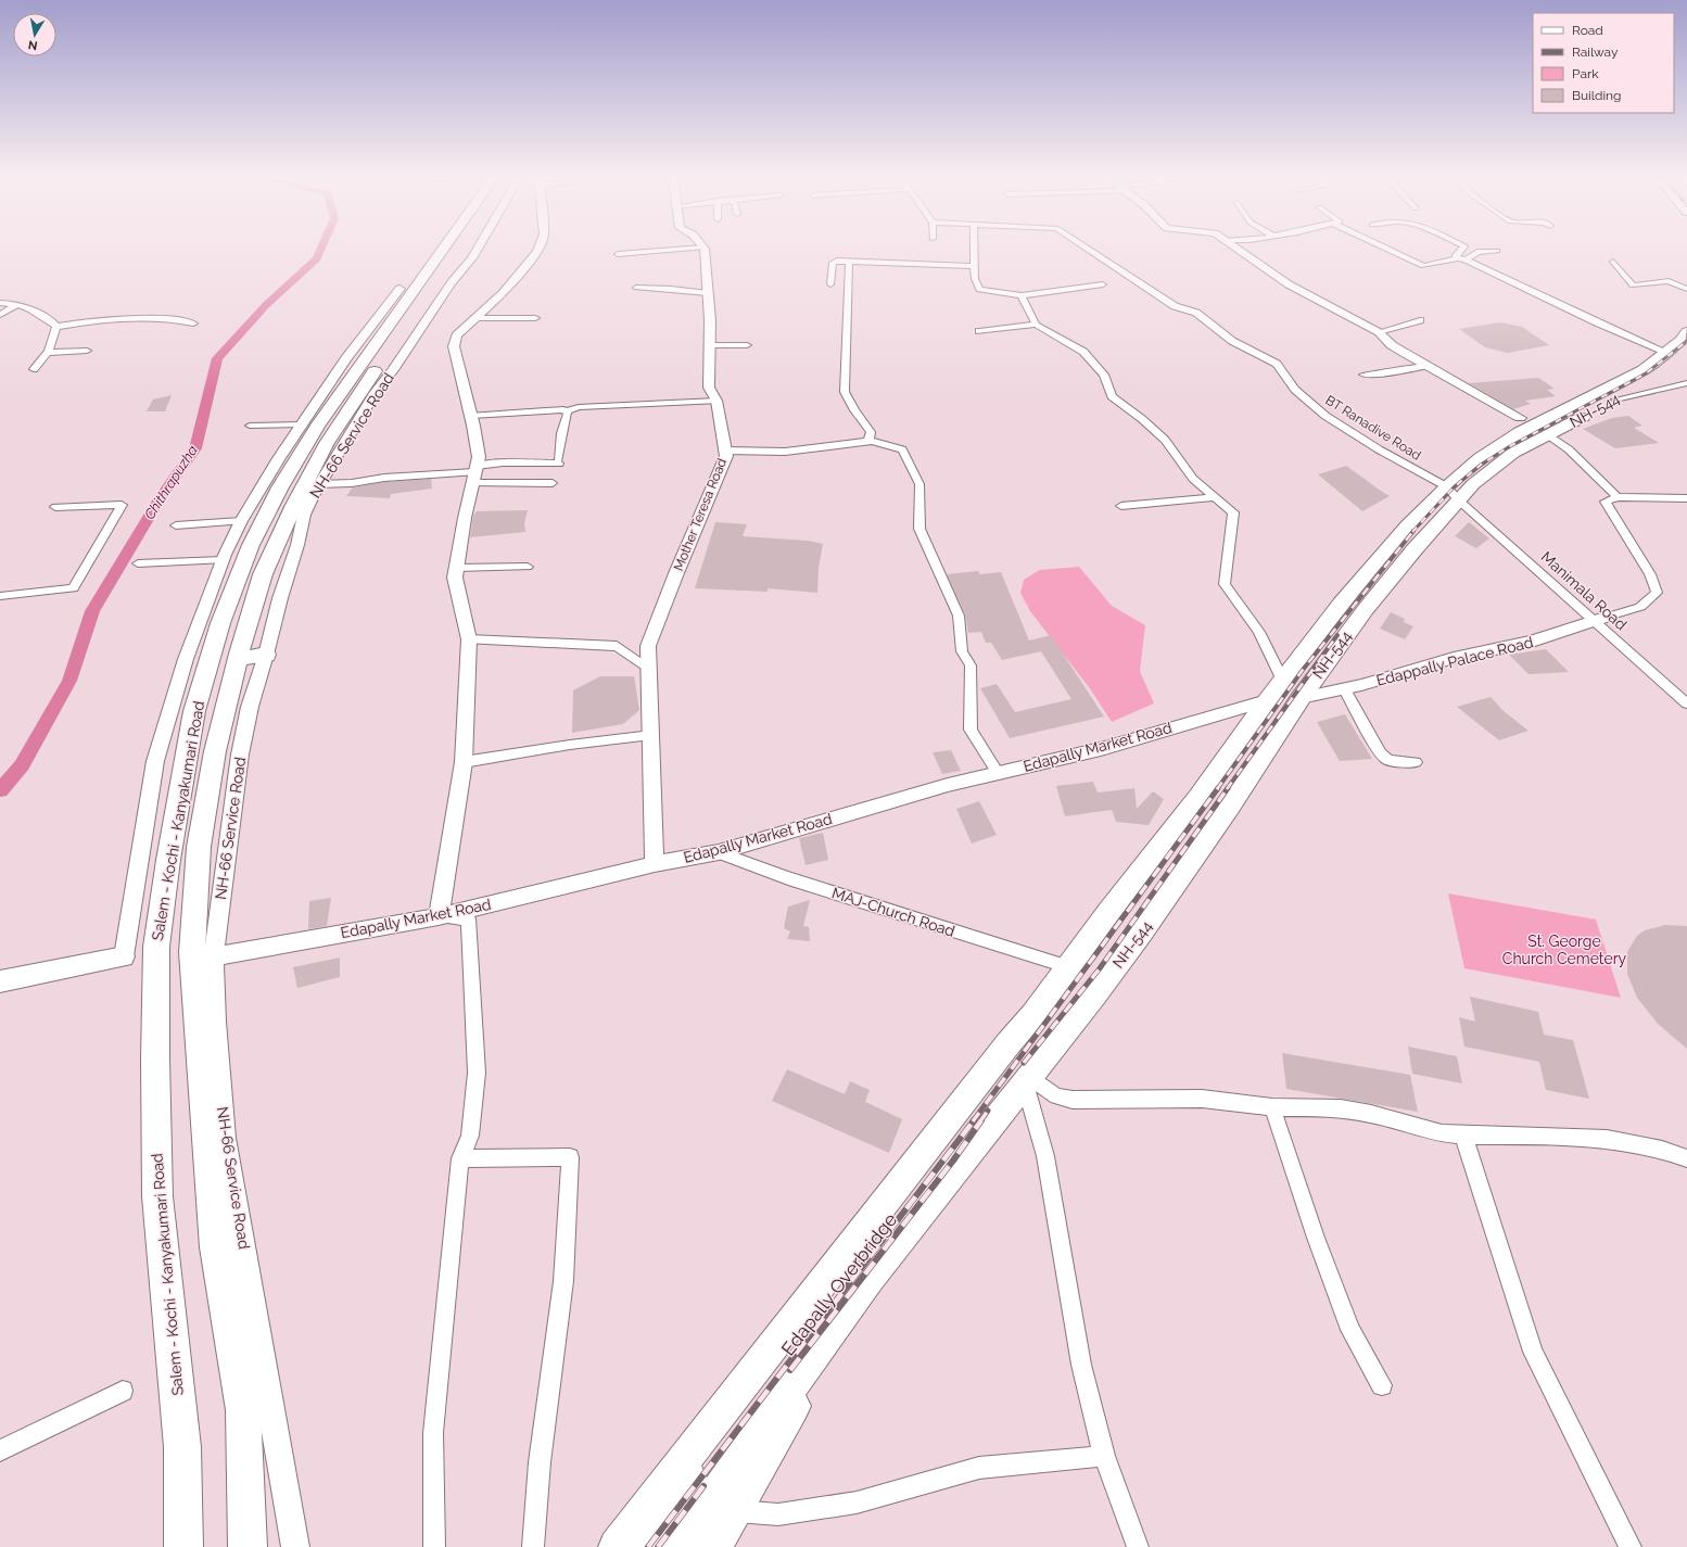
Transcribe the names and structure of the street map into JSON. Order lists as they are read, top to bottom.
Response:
{
  "streets": {
    "highway": ["Salem - Kochi - Kanyakumari Road"],
    "main road": ["NH-544", "Edapally Overbridge"],
    "street": [
      "BT Ranadive Road",
      "NH-66 Service Road",
      "Mother Teresa Road",
      "Manimala Road",
      "Edappally Palace Road",
      "Edapally Market Road",
      "MAJ-Church Road"
    ]
  },
  "crossings": [
    ["NH-544", "BT Ranadive Road"],
    ["NH-544", "Manimala Road"],
    ["NH-544", "Edappally Palace Road"],
    ["NH-544", "Edapally Market Road"],
    ["NH-544", "MAJ-Church Road"],
    ["NH-544", "Edapally Overbridge"],
    ["BT Ranadive Road", "Manimala Road"],
    ["NH-66 Service Road", "Edapally Market Road"],
    ["NH-66 Service Road", "Salem - Kochi - Kanyakumari Road"],
    ["Mother Teresa Road", "Edapally Market Road"],
    ["Manimala Road", "Edappally Palace Road"],
    ["Edapally Market Road", "Salem - Kochi - Kanyakumari Road"],
    ["Edapally Market Road", "MAJ-Church Road"]
  ],
  "water": ["Chithrapuzha"],
  "parks": ["St. George Church Cemetery"],
  "legend": [
    "Road",
    "Railway",
    "Park",
    "Building"
  ],
  "north": "bottom"
}
